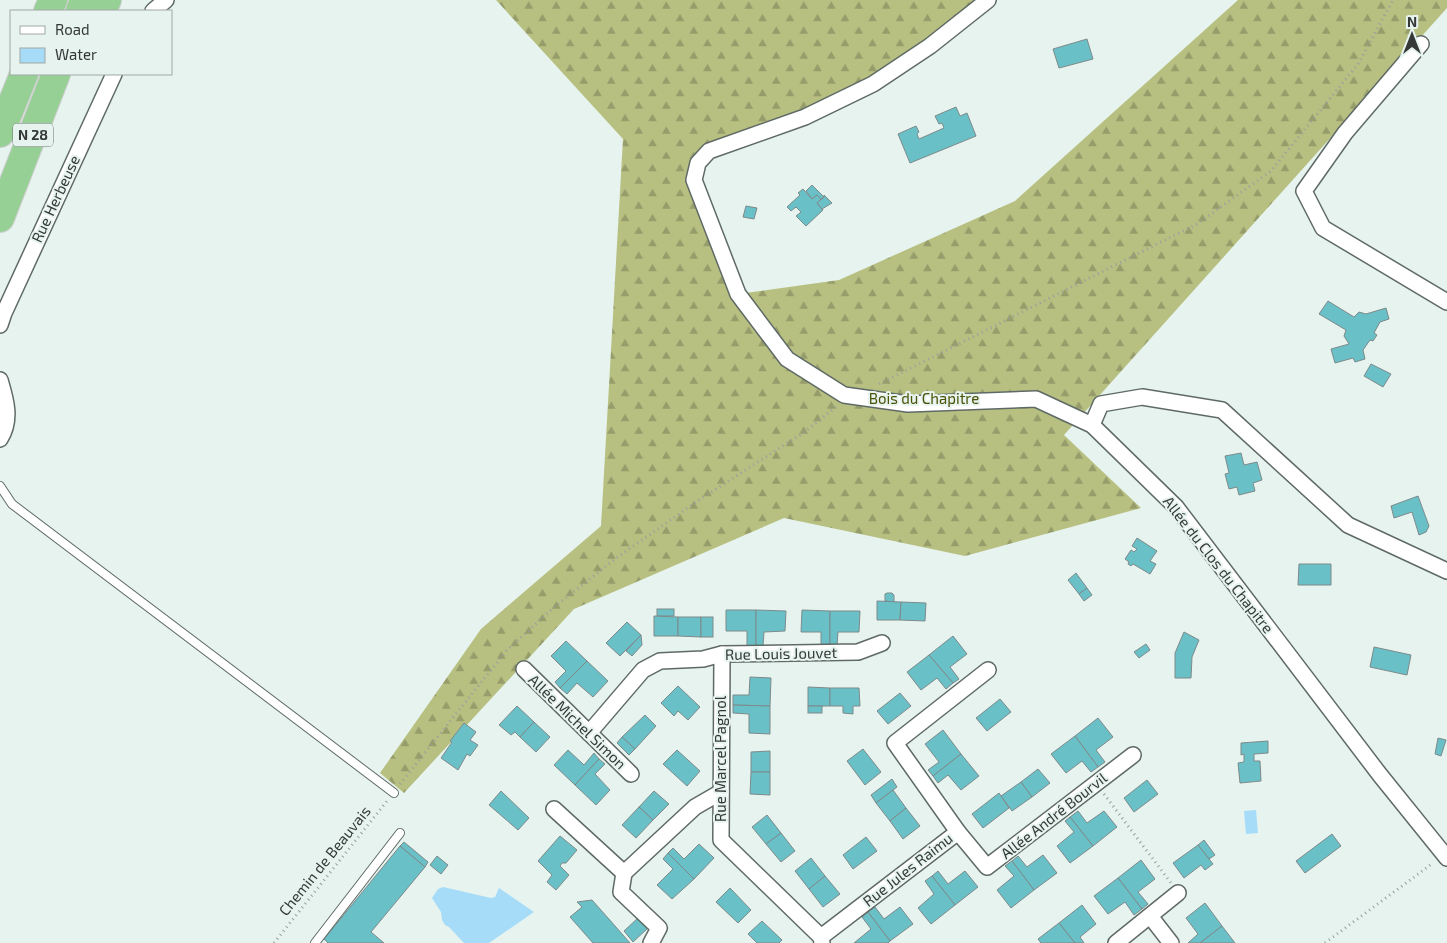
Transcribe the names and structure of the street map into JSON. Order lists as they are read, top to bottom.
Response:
{
  "streets": {
    "highway": ["N 28"],
    "street": [
      "Rue Herbeuse",
      "Allée du Clos du Chapitre",
      "Rue Louis Jouvet",
      "Allée Michel Simon",
      "Rue Marcel Pagnol",
      "Allée André Bourvil",
      "Rue Jules Raimu"
    ],
    "path": ["Chemin de Beauvais"]
  },
  "crossings": [
    ["Rue Louis Jouvet", "Allée Michel Simon"],
    ["Rue Louis Jouvet", "Rue Marcel Pagnol"],
    ["Rue Marcel Pagnol", "Rue Jules Raimu"],
    ["Allée André Bourvil", "Rue Jules Raimu"]
  ],
  "parks": ["Bois du Chapitre"],
  "legend": ["Road", "Water"],
  "north": "top"
}
